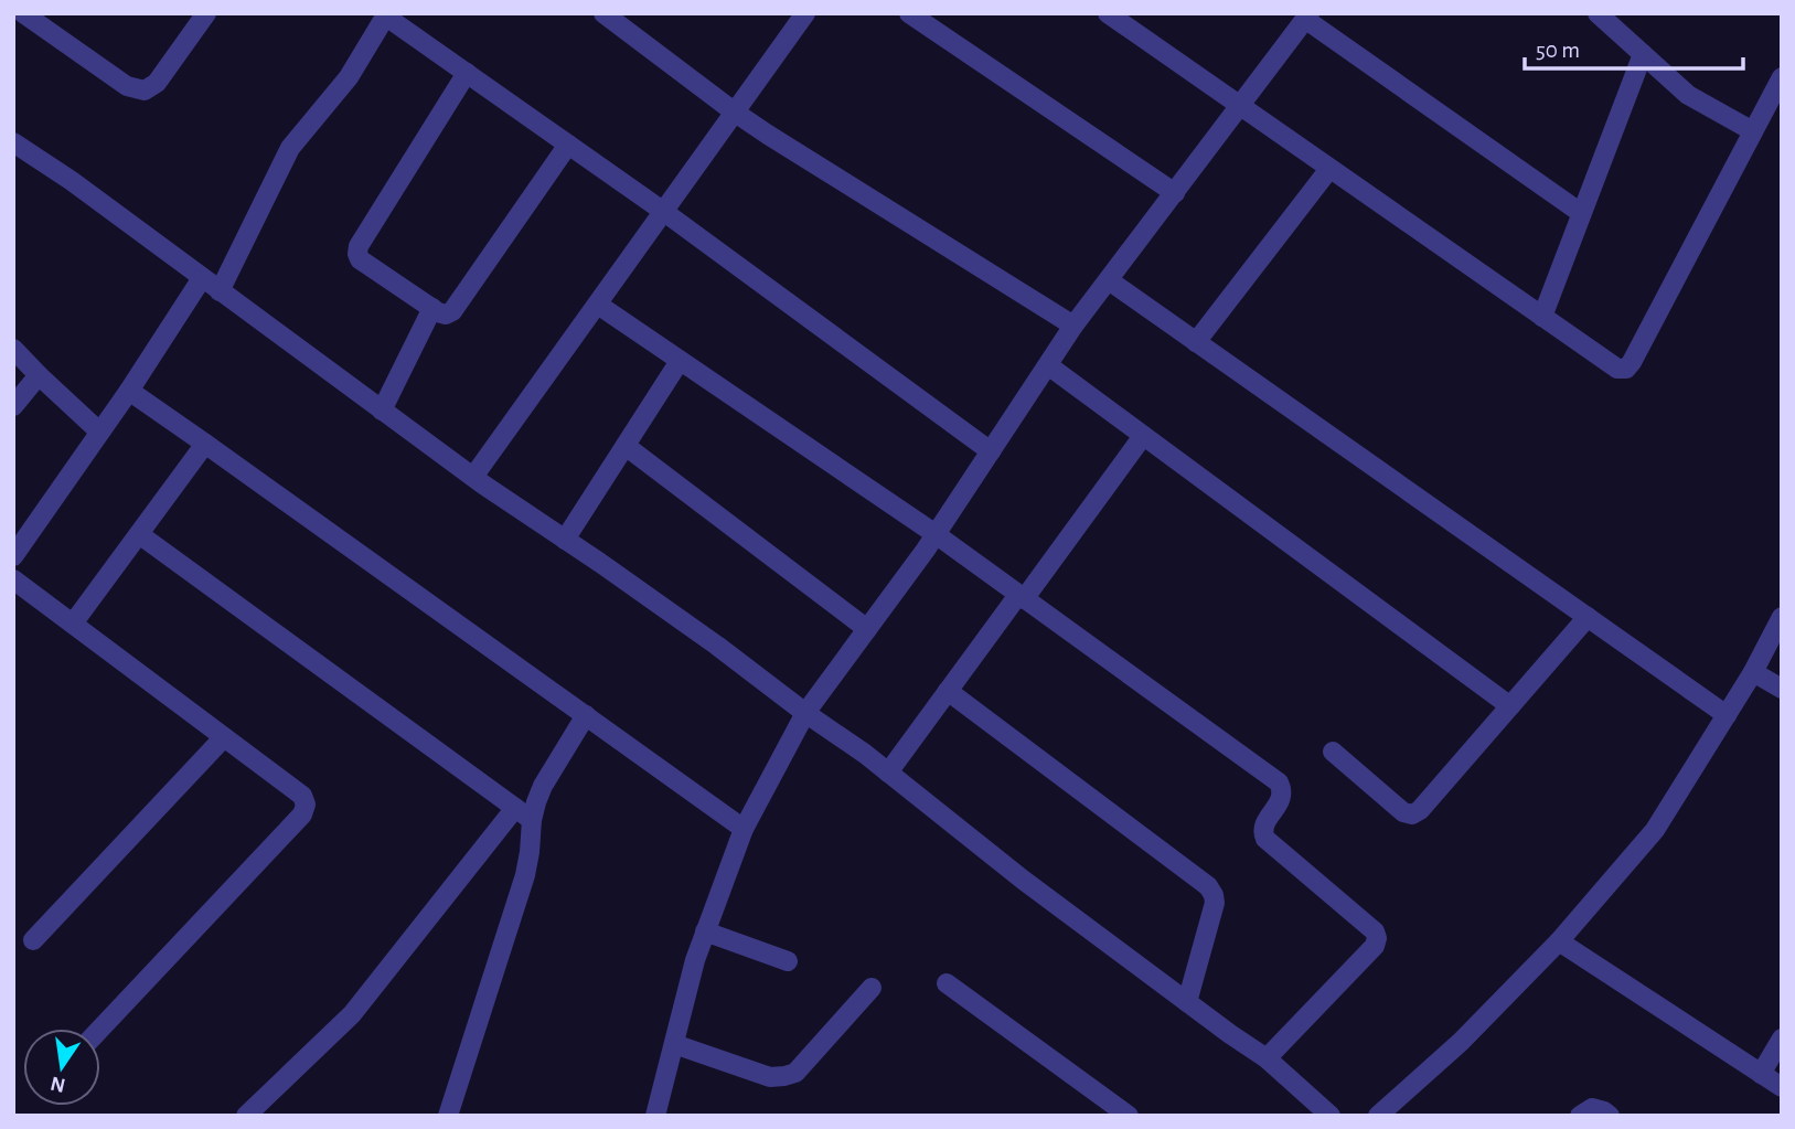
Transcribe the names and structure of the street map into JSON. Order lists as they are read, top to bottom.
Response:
{
  "scale_bar": "50 m",
  "north": "bottom"
}
